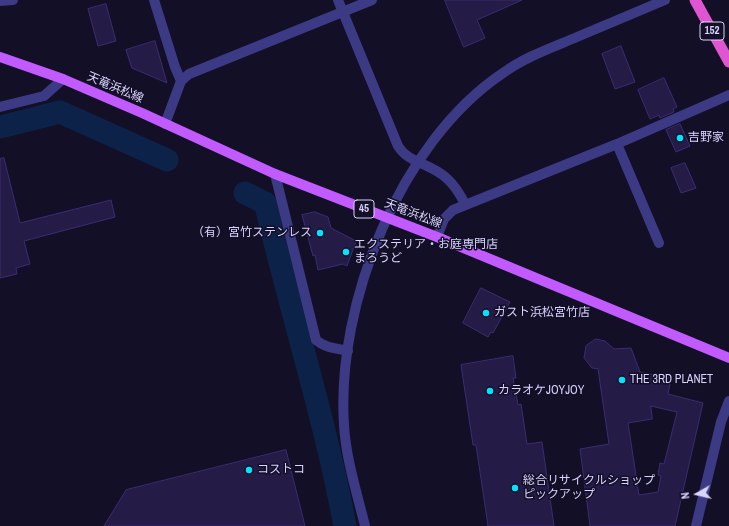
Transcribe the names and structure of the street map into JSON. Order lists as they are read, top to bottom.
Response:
{
  "streets": {
    "highway": ["152"],
    "main road": ["天竜浜松線", "45"]
  },
  "places": [
    "吉野家",
    "（有）宮竹ステンレス",
    "エクステリア・お庭専門店 まろうど",
    "ガスト浜松宮竹店",
    "THE 3RD PLANET",
    "カラオケJOYJOY",
    "コストコ",
    "総合リサイクルショップ ピックアップ"
  ],
  "north": "left"
}
